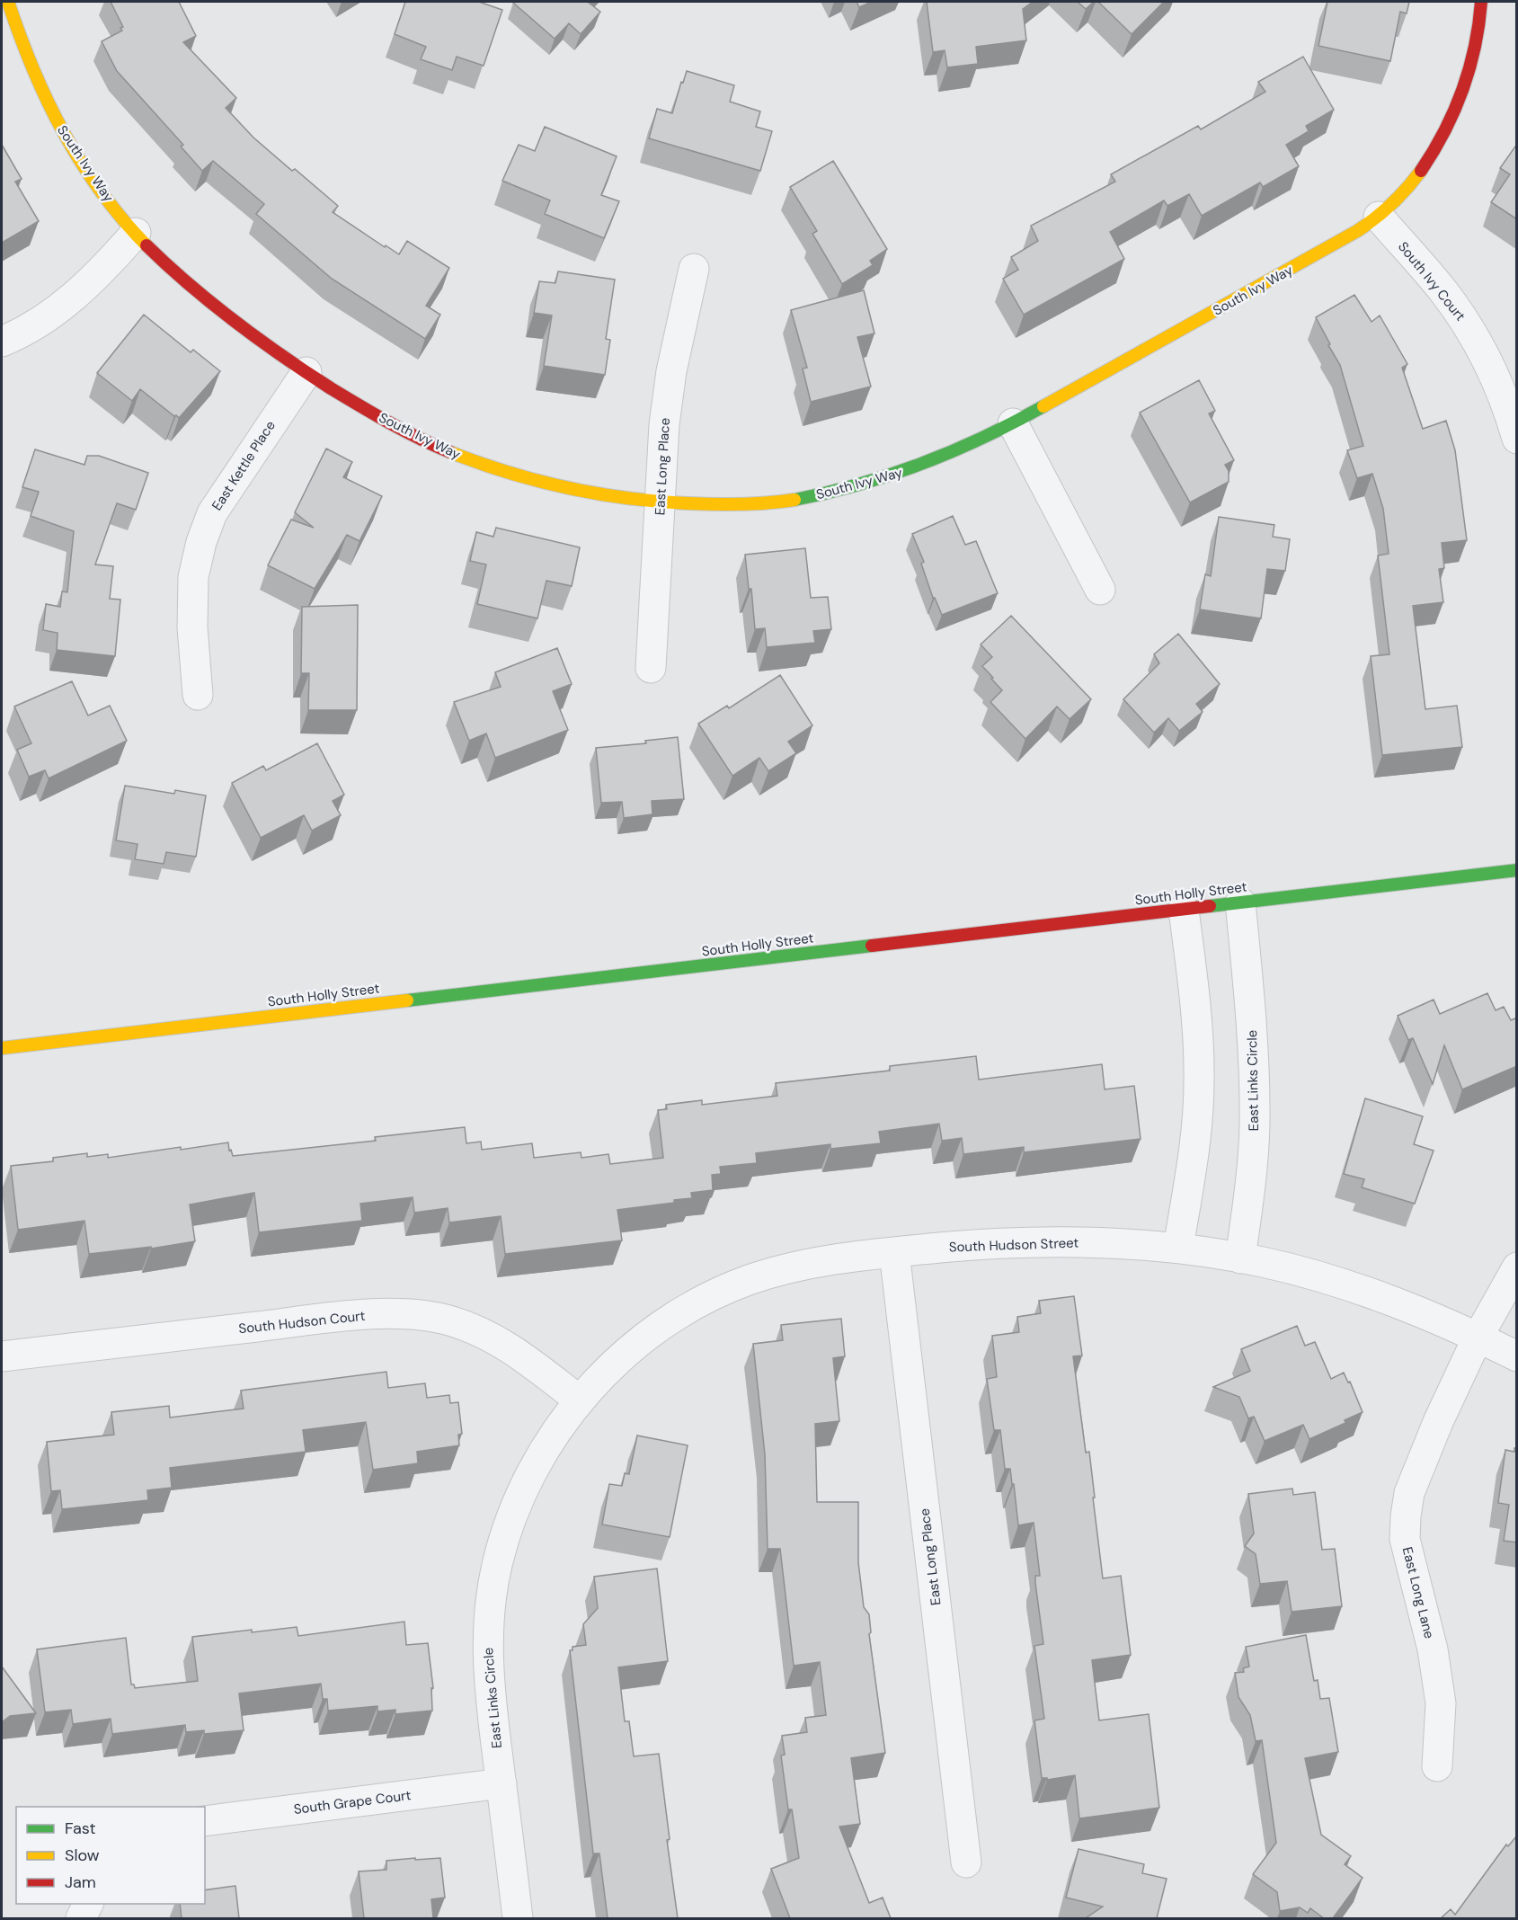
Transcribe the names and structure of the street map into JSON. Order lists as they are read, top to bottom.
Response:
{
  "streets": {
    "street": [
      "South Ivy Way",
      "South Ivy Court",
      "East Kettle Place",
      "East Long Place",
      "South Holly Street",
      "East Links Circle",
      "South Hudson Street",
      "South Hudson Court",
      "East Long Lane",
      "South Grape Court"
    ]
  },
  "crossings": [
    ["South Ivy Way", "South Ivy Court"],
    ["South Ivy Way", "East Kettle Place"],
    ["South Ivy Way", "East Long Place"],
    ["East Long Place", "South Hudson Street"],
    ["South Holly Street", "East Links Circle"],
    ["East Links Circle", "South Hudson Street"],
    ["East Links Circle", "South Hudson Court"],
    ["East Links Circle", "South Grape Court"],
    ["South Hudson Street", "South Hudson Court"],
    ["South Hudson Street", "East Long Lane"]
  ],
  "legend": ["Fast", "Slow", "Jam"]
}
